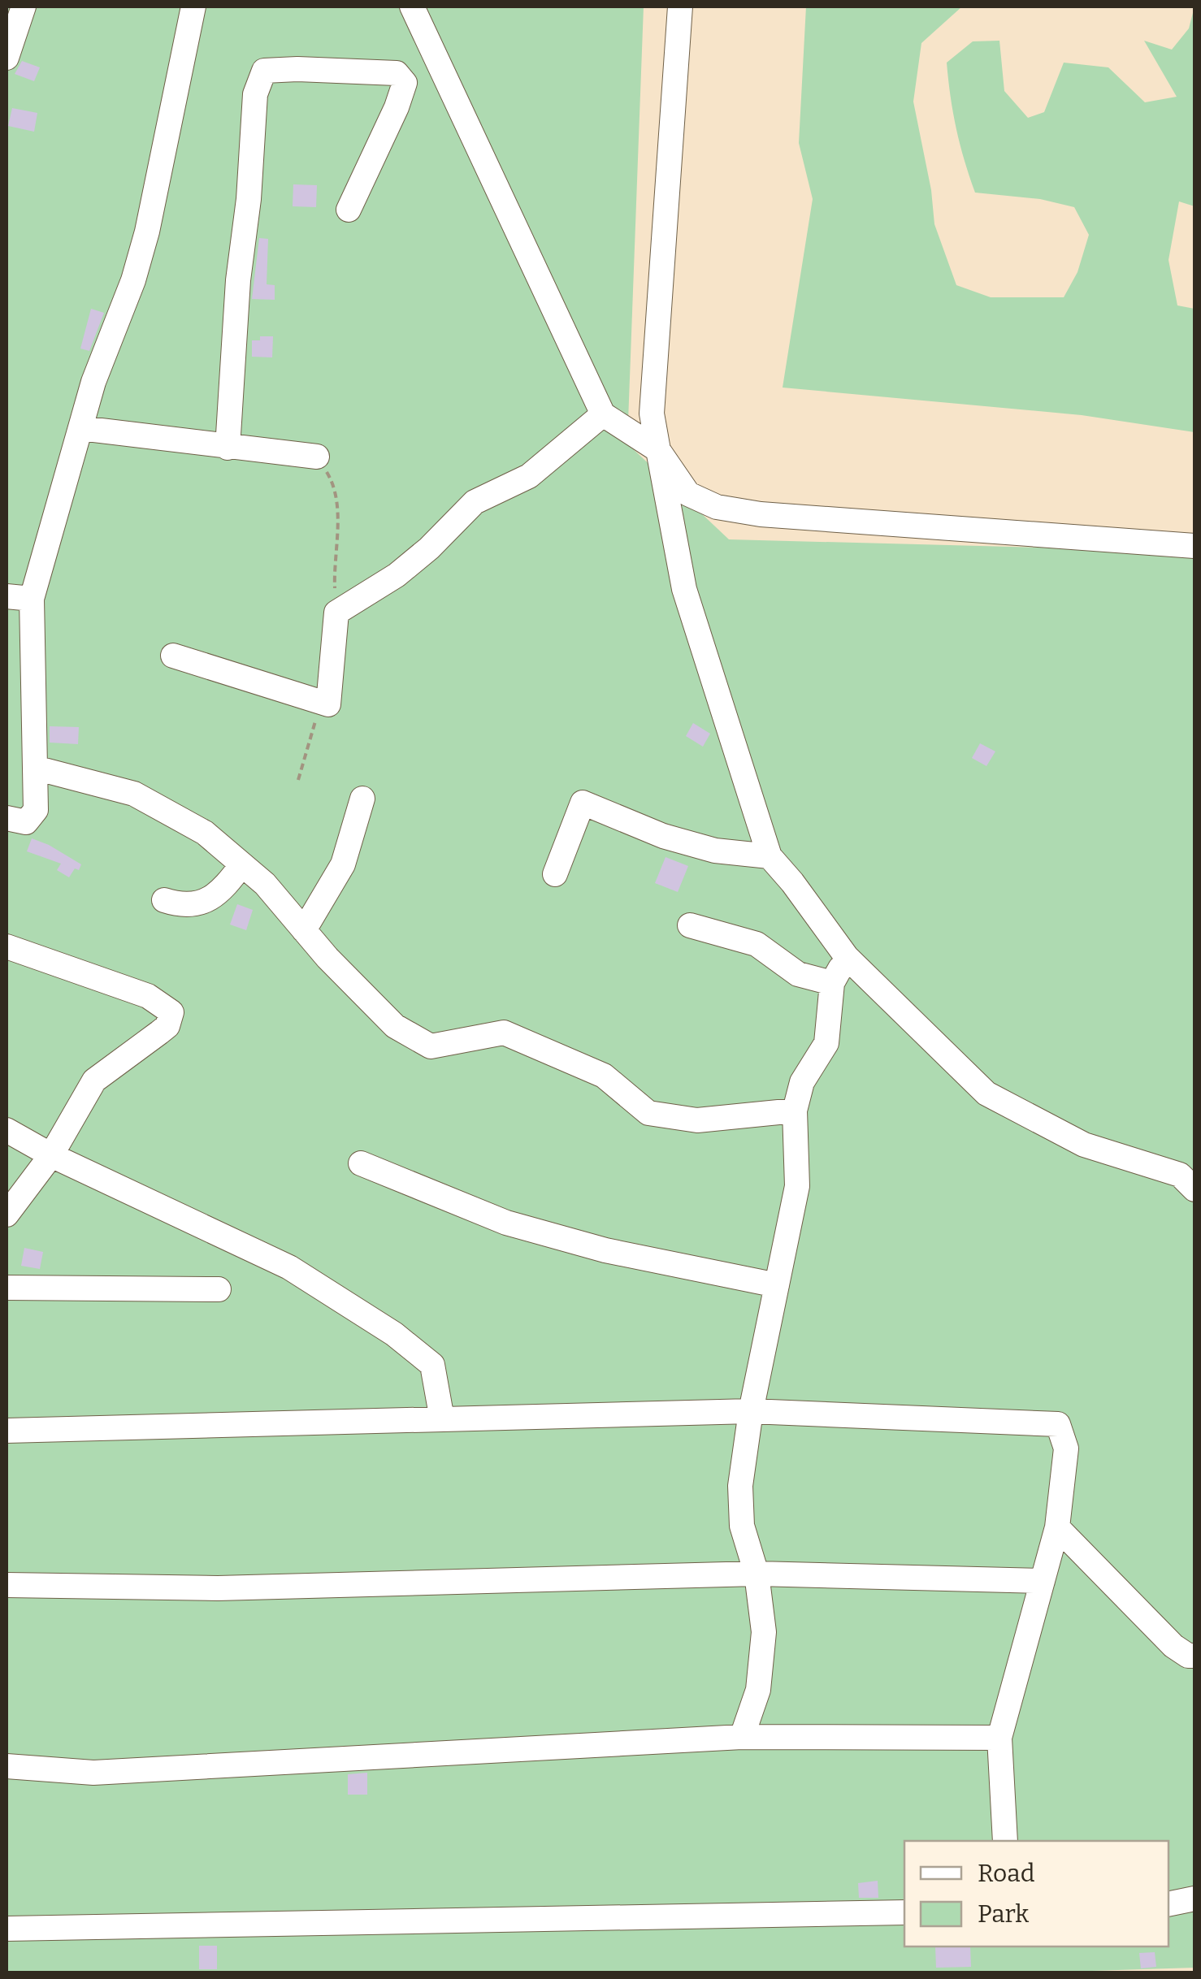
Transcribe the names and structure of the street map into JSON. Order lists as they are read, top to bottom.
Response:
{
  "legend": ["Road", "Park"]
}
